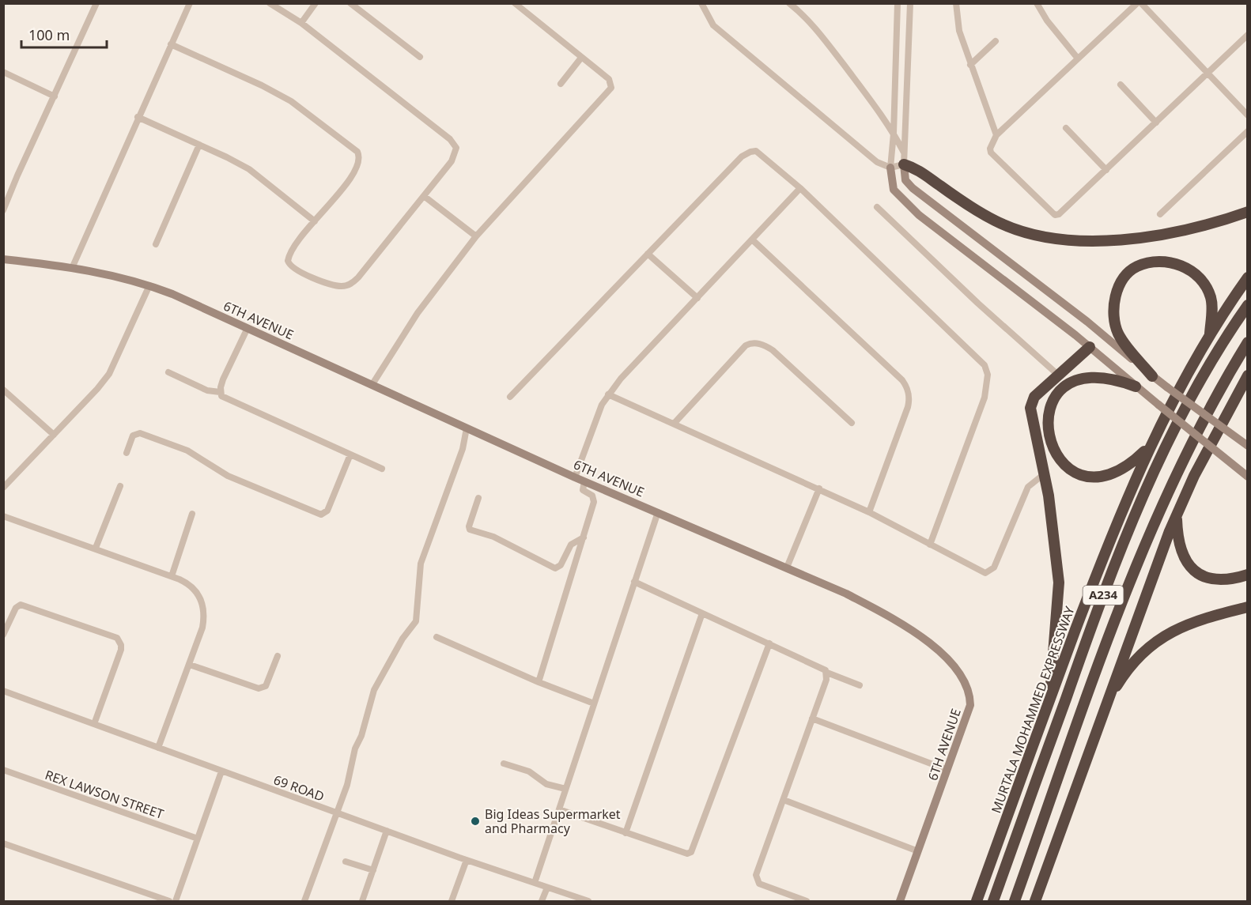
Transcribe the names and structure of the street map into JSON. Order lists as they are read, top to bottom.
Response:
{
  "streets": {
    "highway": ["A234", "MURTALA MOHAMMED EXPRESSWAY"],
    "street": ["6TH AVENUE", "69 ROAD", "REX LAWSON STREET"]
  },
  "places": ["Big Ideas Supermarket and Pharmacy"],
  "scale_bar": "100 m"
}
